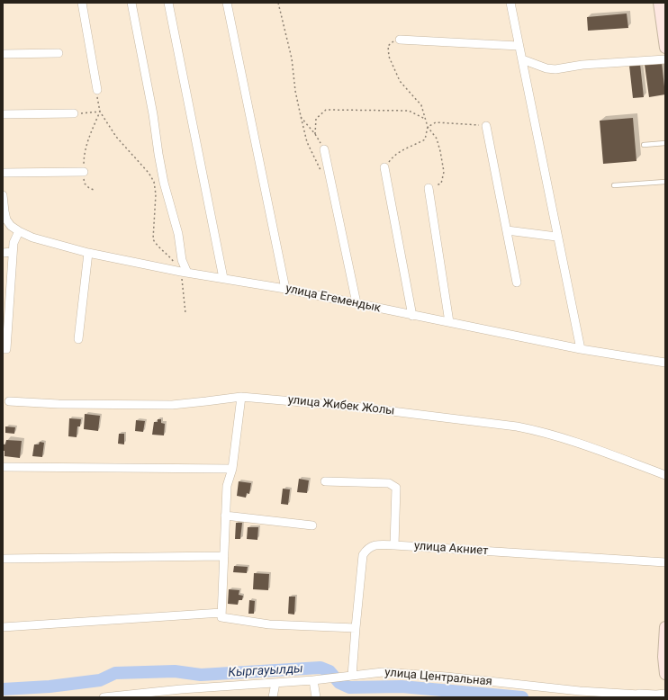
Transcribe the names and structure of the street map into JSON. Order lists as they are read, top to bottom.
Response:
{
  "streets": {
    "street": [
      "улица Егемендык",
      "улица Жибек Жолы",
      "улица Акниет",
      "улица Центральная"
    ]
  },
  "crossings": [
    ["улица Акниет", "улица Центральная"]
  ],
  "water": ["Кыргауылды"]
}
